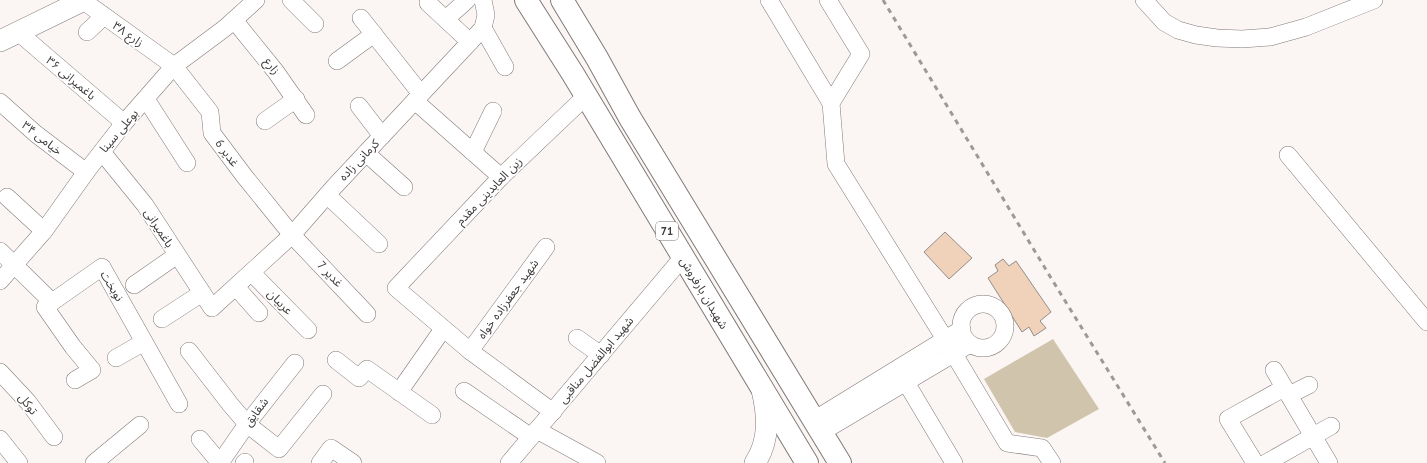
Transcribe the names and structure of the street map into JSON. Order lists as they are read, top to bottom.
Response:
{
  "streets": {
    "highway": ["71", "شهیدان بارفروش"],
    "street": [
      "زارع ۳۸",
      "زارع",
      "باغمیرانی ۳۶",
      "بوعلی سینا",
      "خیامی ۳۴",
      "غدیر 6",
      "کرمانی زاده",
      "زین العابدینی مقدم",
      "باغمیرانی",
      "غدیر 7",
      "نوبخت",
      "شهید جعفرزاده خواه",
      "عربیان",
      "شهید ابوالفضل مناقبی",
      "توکل",
      "شقایق"
    ]
  },
  "crossings": [
    ["زارع ۳۸", "بوعلی سینا"],
    ["زارع ۳۸", "غدیر 6"],
    ["زارع", "بوعلی سینا"],
    ["باغمیرانی ۳۶", "بوعلی سینا"],
    ["بوعلی سینا", "خیامی ۳۴"],
    ["بوعلی سینا", "غدیر 6"],
    ["بوعلی سینا", "باغمیرانی"],
    ["غدیر 6", "کرمانی زاده"],
    ["غدیر 6", "غدیر 7"],
    ["کرمانی زاده", "باغمیرانی"],
    ["کرمانی زاده", "غدیر 7"],
    ["کرمانی زاده", "عربیان"],
    ["زین العابدینی مقدم", "شهیدان بارفروش"],
    ["شهیدان بارفروش", "شهید ابوالفضل مناقبی"]
  ]
}
